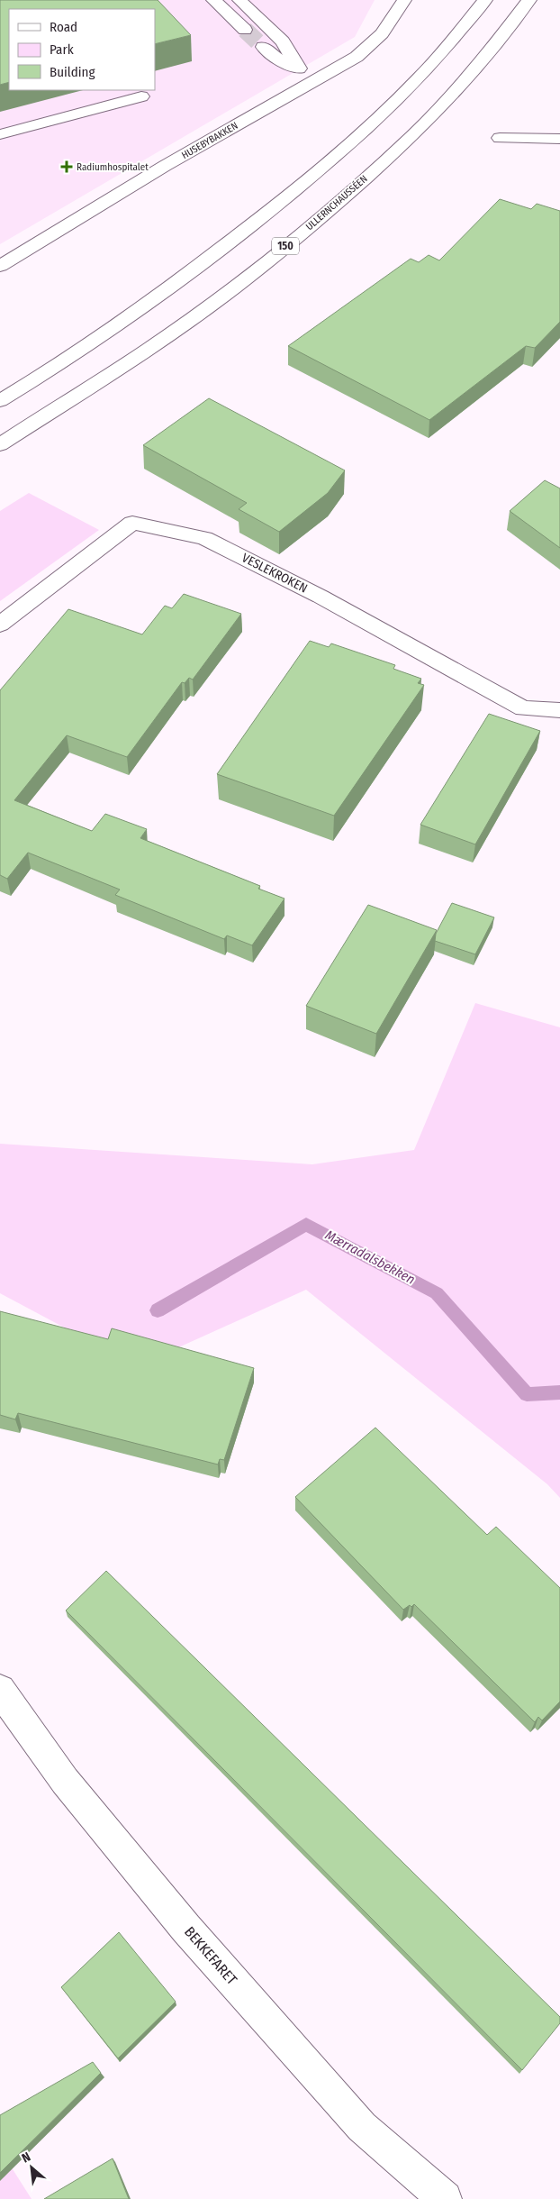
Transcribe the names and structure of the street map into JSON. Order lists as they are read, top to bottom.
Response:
{
  "streets": {
    "main road": [
      "HUSEBYBAKKEN",
      "ULLERNCHAUSSÉEN",
      "150",
      "VESLEKROKEN",
      "BEKKEFARET"
    ]
  },
  "water": ["Mærradalsbekken"],
  "places": {
    "health": ["Radiumhospitalet"]
  },
  "legend": ["Road", "Park", "Building"],
  "north": "top left"
}
